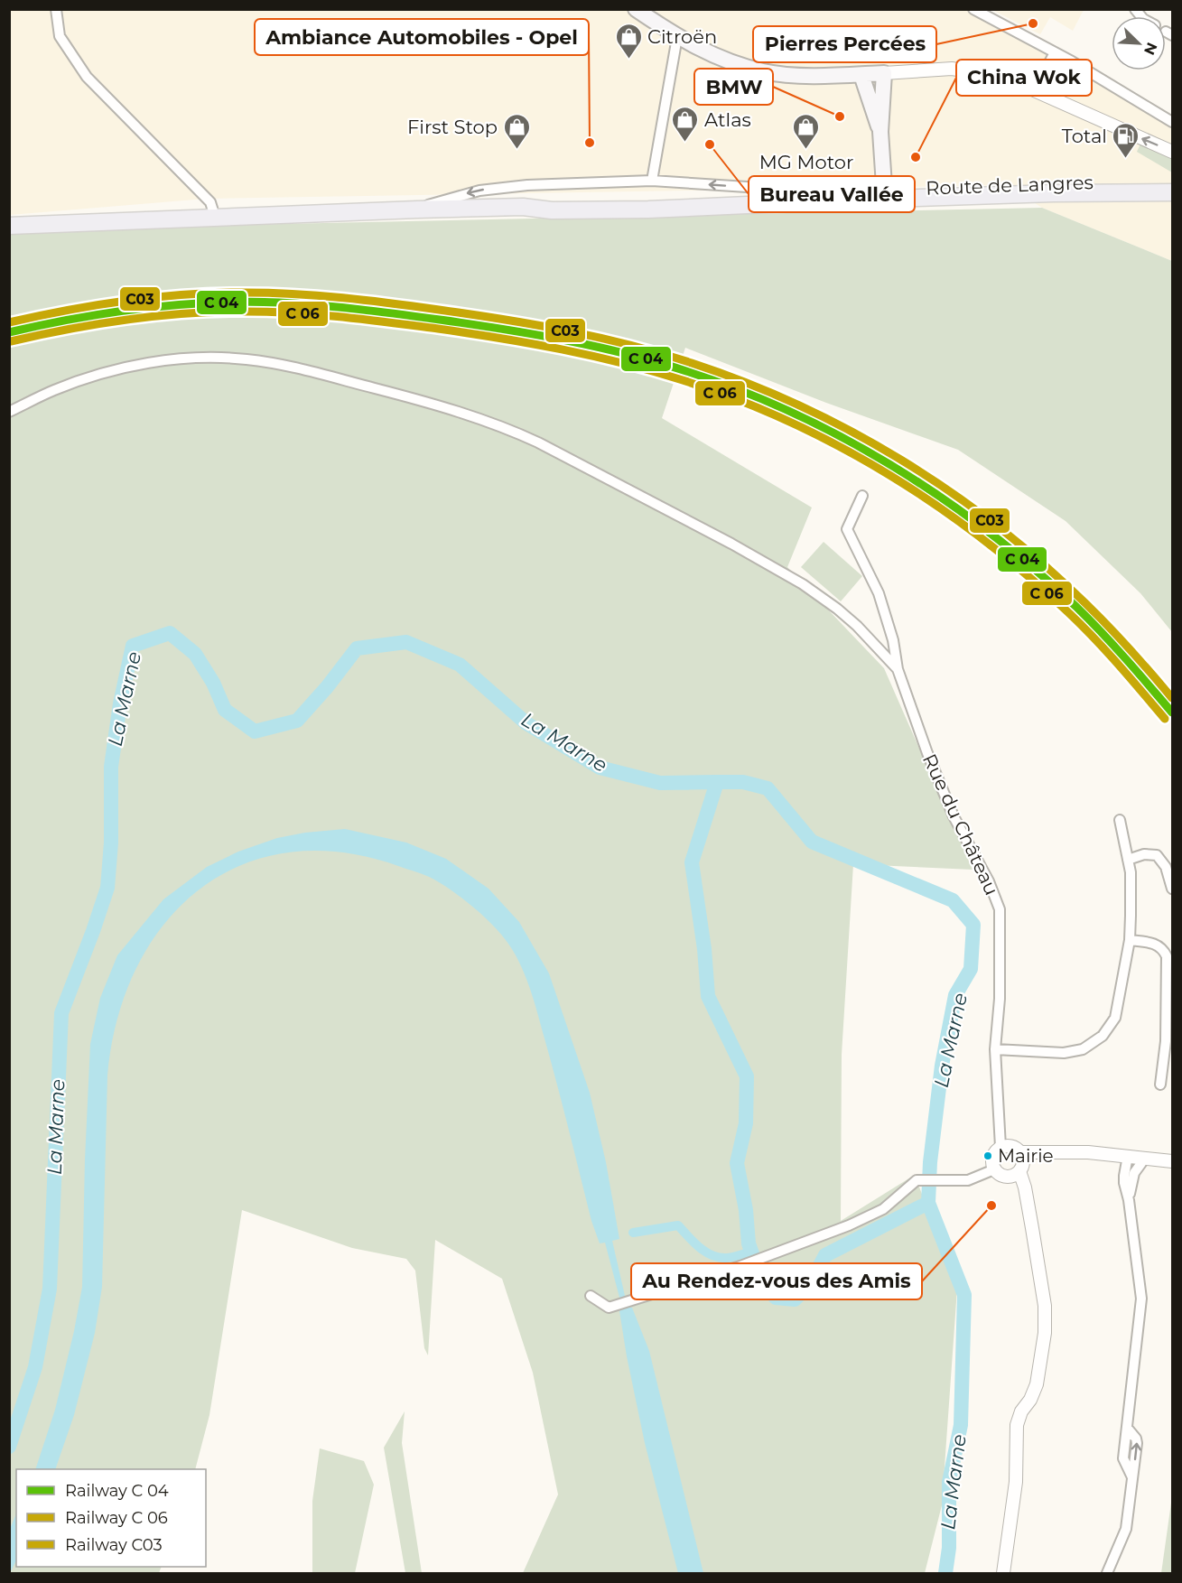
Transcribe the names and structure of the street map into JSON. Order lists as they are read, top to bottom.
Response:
{
  "streets": {
    "main road": ["Route de Langres"],
    "street": ["Rue du Château"]
  },
  "water": ["La Marne"],
  "places": {
    "other": [
      "Pierres Percées",
      "BMW",
      "Ambiance Automobiles - Opel",
      "Bureau Vallée",
      "China Wok",
      "Mairie",
      "Au Rendez-vous des Amis"
    ],
    "shop": [
      "Citroën",
      "Atlas",
      "First Stop",
      "MG Motor"
    ],
    "fuel station": ["Total"]
  },
  "lines": ["rail line C03"],
  "legend": ["Railway C 04", "Railway C 06", "Railway C03"],
  "north": "bottom right"
}
